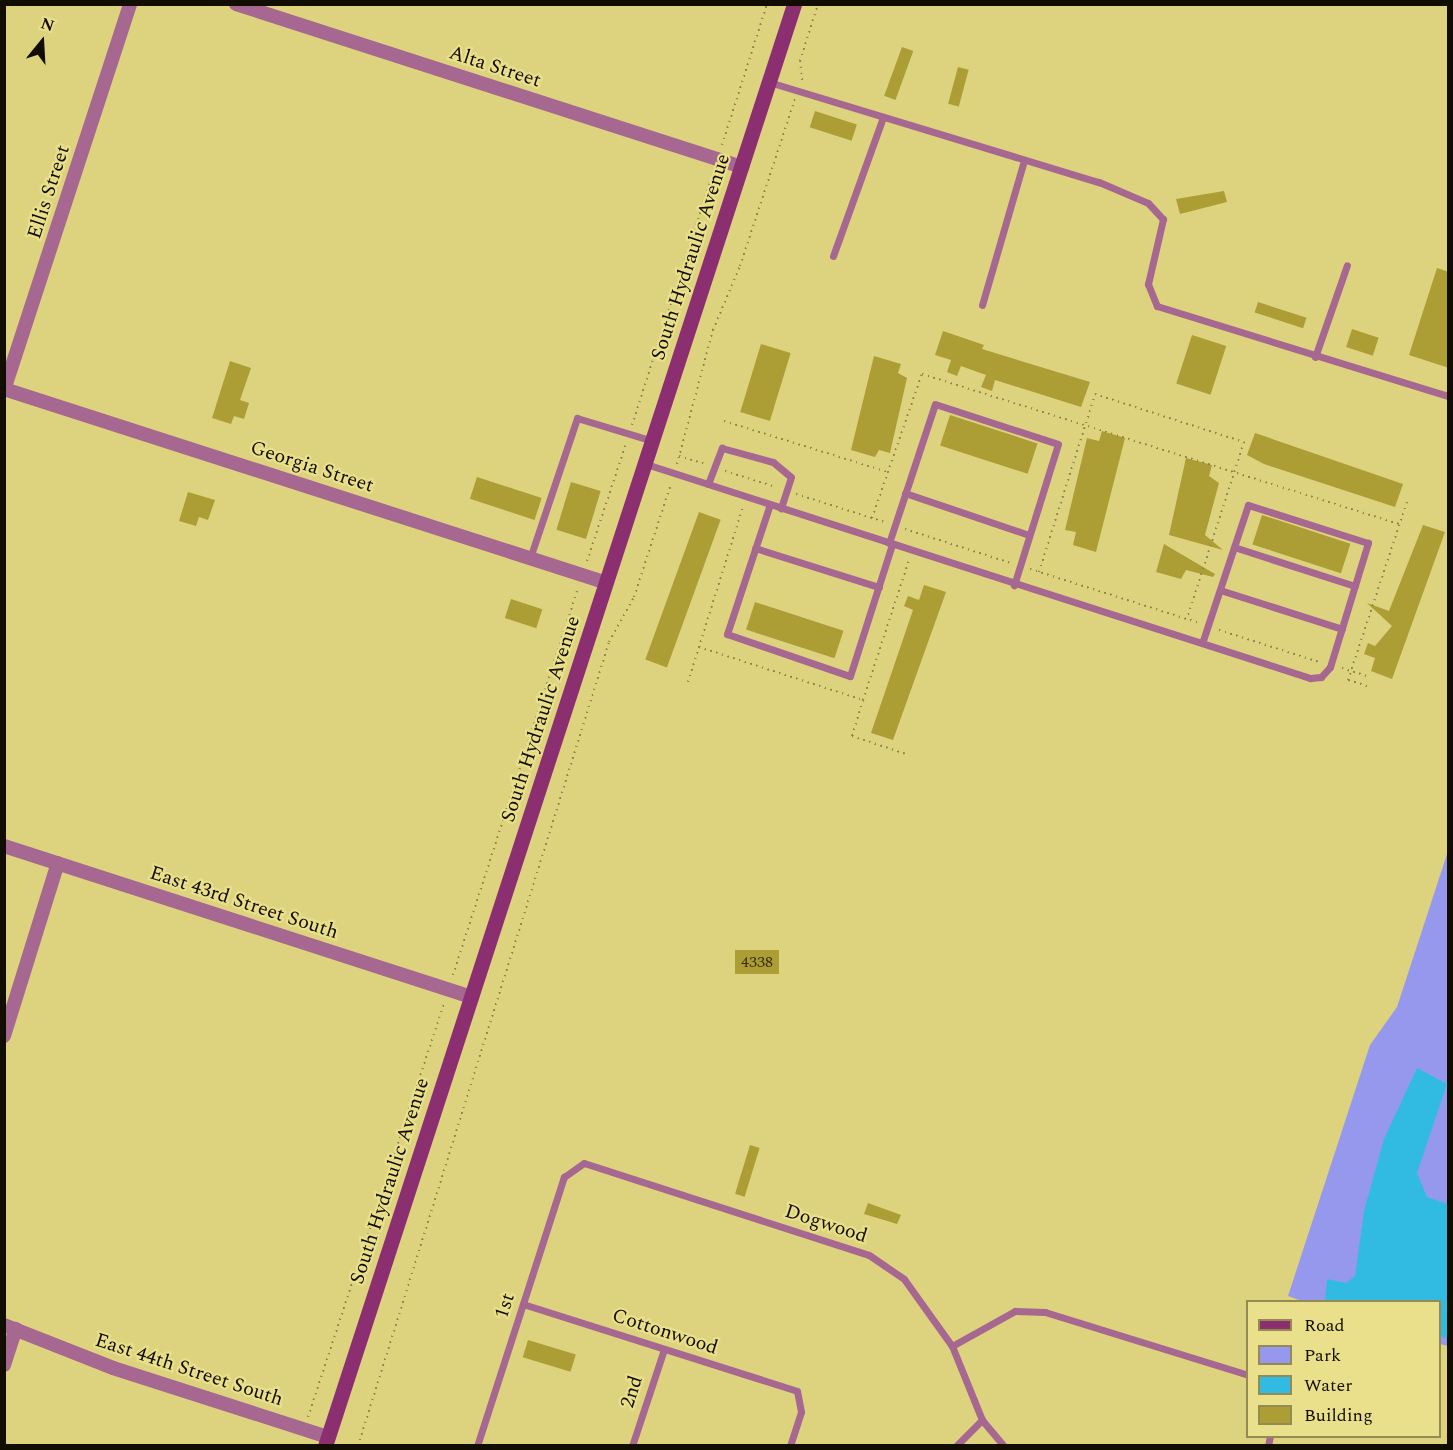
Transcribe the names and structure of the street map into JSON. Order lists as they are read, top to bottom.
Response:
{
  "streets": {
    "street": [
      "Alta Street",
      "Ellis Street",
      "South Hydraulic Avenue",
      "Georgia Street",
      "East 43rd Street South",
      "East 44th Street South"
    ],
    "lane": [
      "Dogwood",
      "1st",
      "Cottonwood",
      "2nd"
    ]
  },
  "crossings": [
    ["Alta Street", "South Hydraulic Avenue"],
    ["Ellis Street", "Georgia Street"],
    ["South Hydraulic Avenue", "Georgia Street"],
    ["South Hydraulic Avenue", "East 43rd Street South"],
    ["South Hydraulic Avenue", "East 44th Street South"],
    ["Dogwood", "1st"],
    ["1st", "Cottonwood"],
    ["Cottonwood", "2nd"]
  ],
  "house_numbers": ["4338"],
  "legend": [
    "Road",
    "Park",
    "Water",
    "Building"
  ],
  "north": "top"
}
